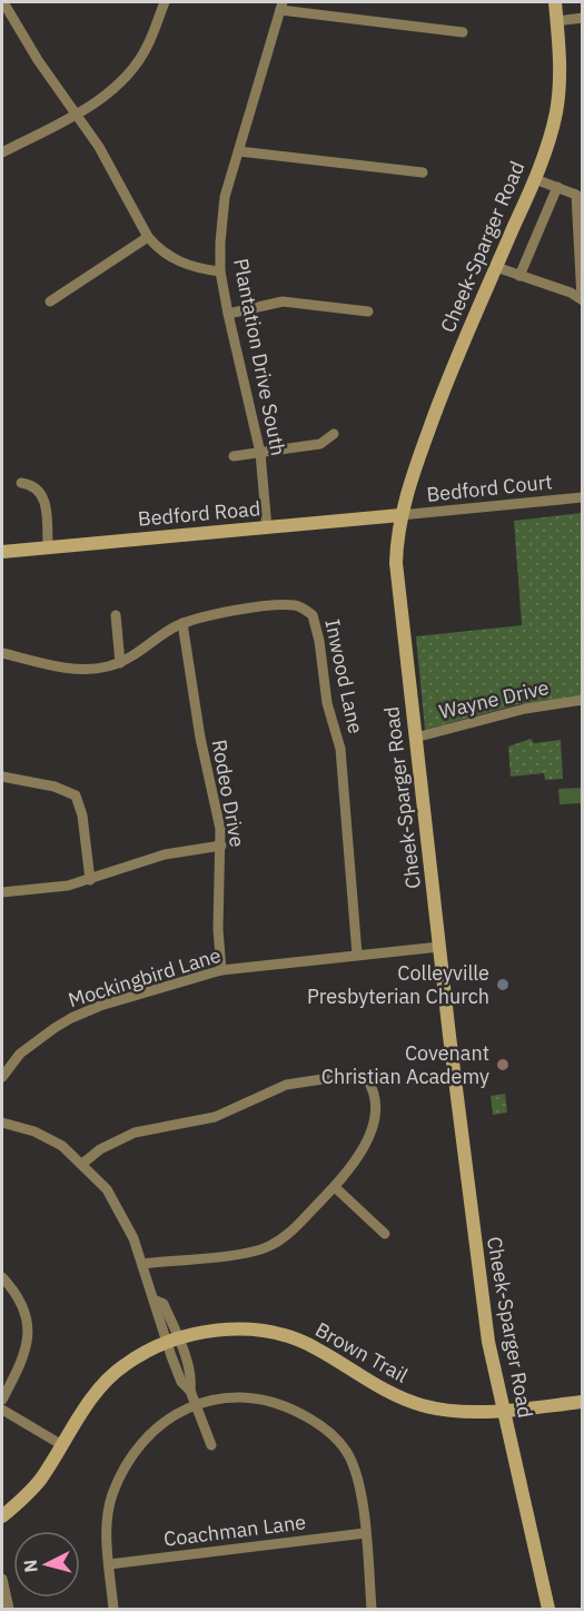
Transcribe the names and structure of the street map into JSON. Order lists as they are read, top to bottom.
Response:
{
  "streets": {
    "main road": ["Cheek-Sparger Road", "Bedford Road", "Brown Trail"],
    "street": [
      "Plantation Drive South",
      "Bedford Court",
      "Inwood Lane",
      "Wayne Drive",
      "Rodeo Drive",
      "Mockingbird Lane",
      "Coachman Lane"
    ]
  },
  "crossings": [
    ["Cheek-Sparger Road", "Bedford Court"],
    ["Cheek-Sparger Road", "Bedford Road"],
    ["Cheek-Sparger Road", "Wayne Drive"],
    ["Cheek-Sparger Road", "Mockingbird Lane"],
    ["Cheek-Sparger Road", "Brown Trail"],
    ["Plantation Drive South", "Bedford Road"],
    ["Bedford Court", "Bedford Road"],
    ["Inwood Lane", "Rodeo Drive"],
    ["Inwood Lane", "Mockingbird Lane"],
    ["Rodeo Drive", "Mockingbird Lane"]
  ],
  "places": ["Colleyville Presbyterian Church", "Covenant Christian Academy"],
  "north": "left"
}
